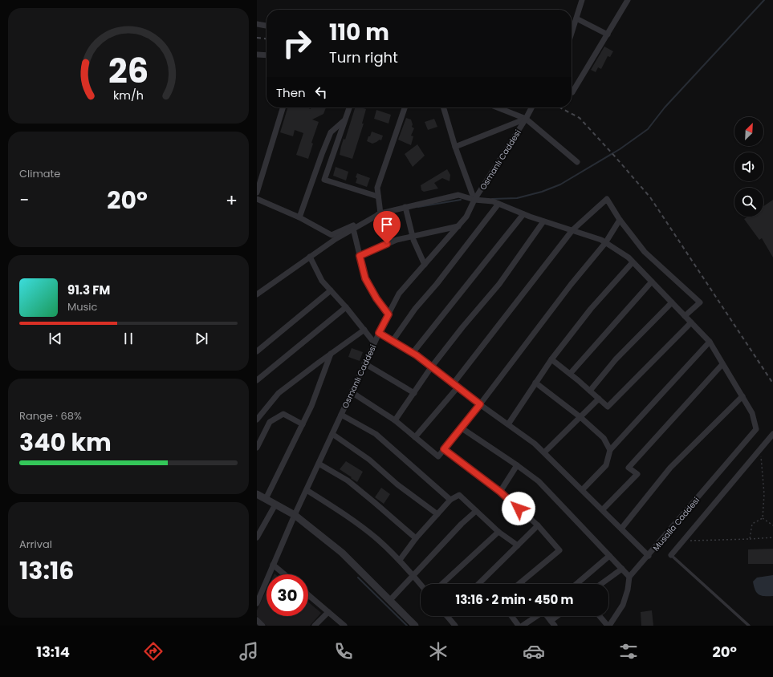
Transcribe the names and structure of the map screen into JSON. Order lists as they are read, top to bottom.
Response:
{
  "streets": {
    "street": ["Osmanlı Caddesi", "Musalla Caddesi"]
  },
  "north": "top right",
  "page": {
    "turn": ["110 m", "Turn right"],
    "then": "Then",
    "tile": [
      "Climate",
      ["Range · 68%", "340 km"],
      ["Arrival", "13:16"]
    ],
    "heat": ["−", "20°", "+"],
    "song": ["91.3 FM", "Music"],
    "limit": "30",
    "trip": "13:16 · 2 min · 450 m",
    "tabs": ["13:14", "20°"],
    "gauge": ["26", "km/h"]
  }
}
